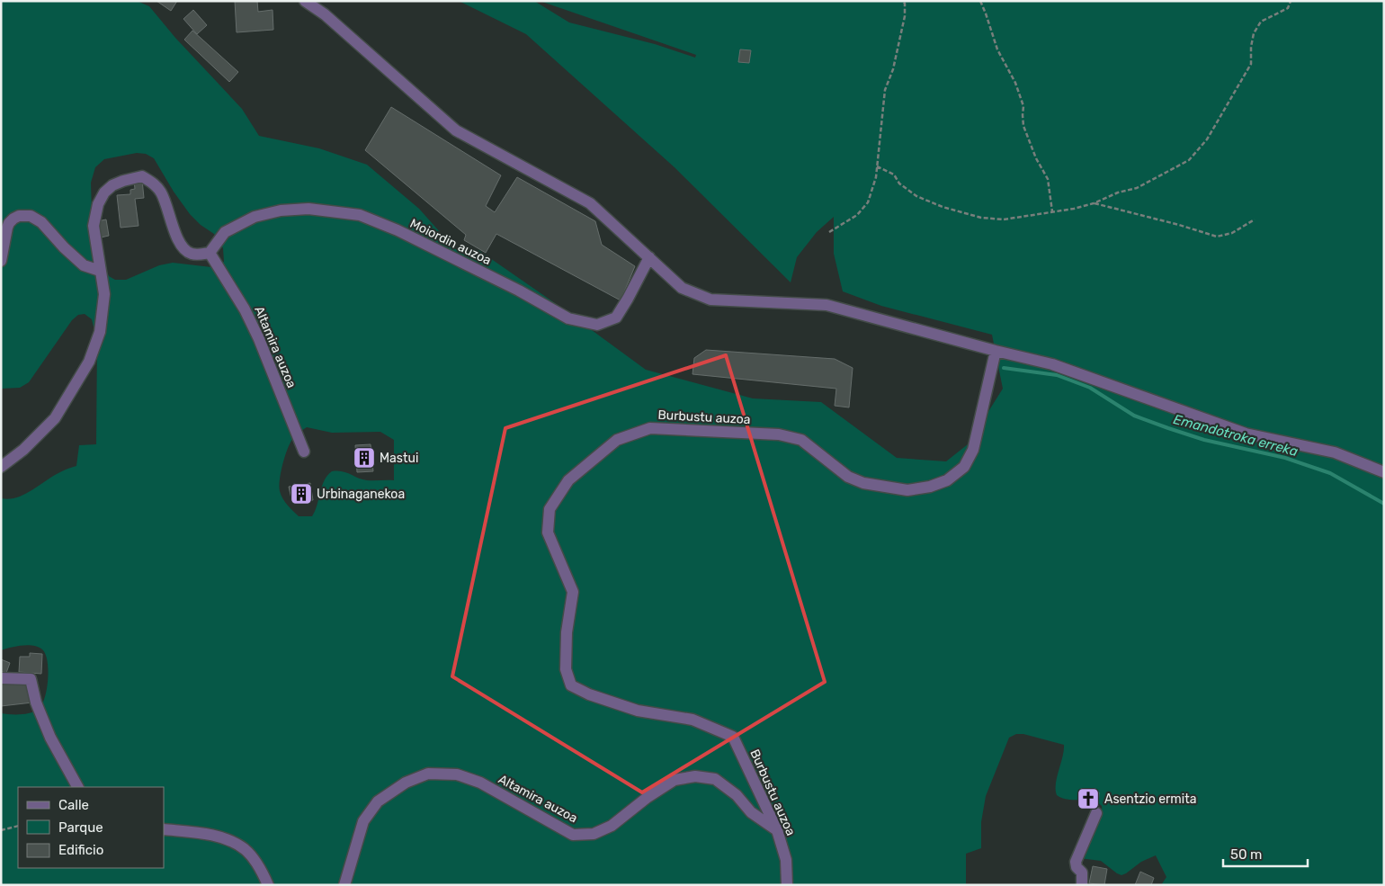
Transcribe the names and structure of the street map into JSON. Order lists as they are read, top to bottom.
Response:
{
  "streets": {
    "street": ["Moiordin auzoa", "Altamira auzoa", "Burbustu auzoa"]
  },
  "crossings": [
    ["Moiordin auzoa", "Altamira auzoa"],
    ["Altamira auzoa", "Burbustu auzoa"]
  ],
  "water": ["Emandotroka erreka"],
  "places": {
    "building": ["Mastui", "Urbinaganekoa"],
    "church": ["Asentzio ermita"]
  },
  "legend": ["Calle", "Parque", "Edificio"],
  "scale_bar": "50 m"
}
